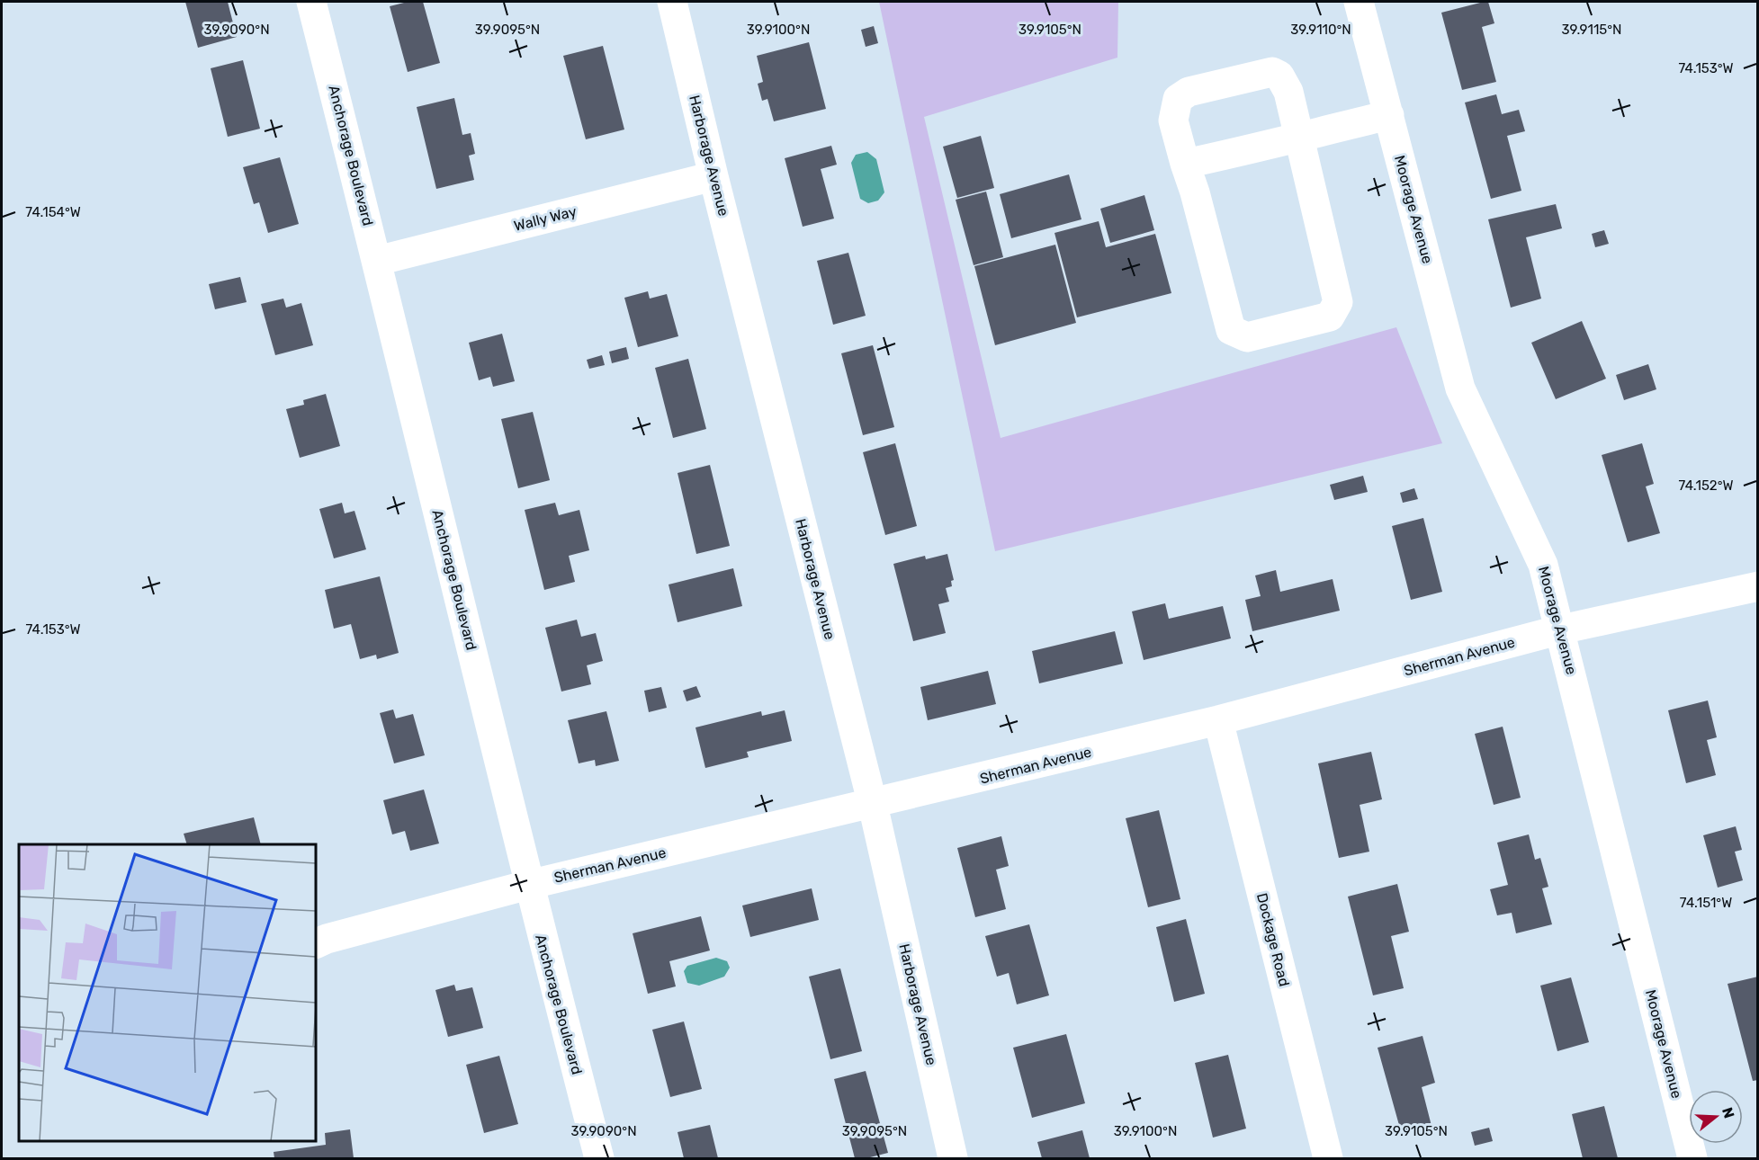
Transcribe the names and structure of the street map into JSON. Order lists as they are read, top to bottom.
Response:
{
  "streets": {
    "street": [
      "Anchorage Boulevard",
      "Harborage Avenue",
      "Moorage Avenue",
      "Wally Way",
      "Sherman Avenue",
      "Dockage Road"
    ]
  },
  "crossings": [
    ["Anchorage Boulevard", "Wally Way"],
    ["Anchorage Boulevard", "Sherman Avenue"],
    ["Harborage Avenue", "Wally Way"],
    ["Harborage Avenue", "Sherman Avenue"],
    ["Moorage Avenue", "Sherman Avenue"],
    ["Sherman Avenue", "Dockage Road"]
  ],
  "north": "right",
  "coordinates": [
    "39.9090°N",
    "39.9095°N",
    "39.9100°N",
    "39.9105°N",
    "39.9110°N",
    "39.9115°N",
    "74.153°W",
    "74.154°W",
    "74.152°W",
    "74.151°W"
  ]
}
